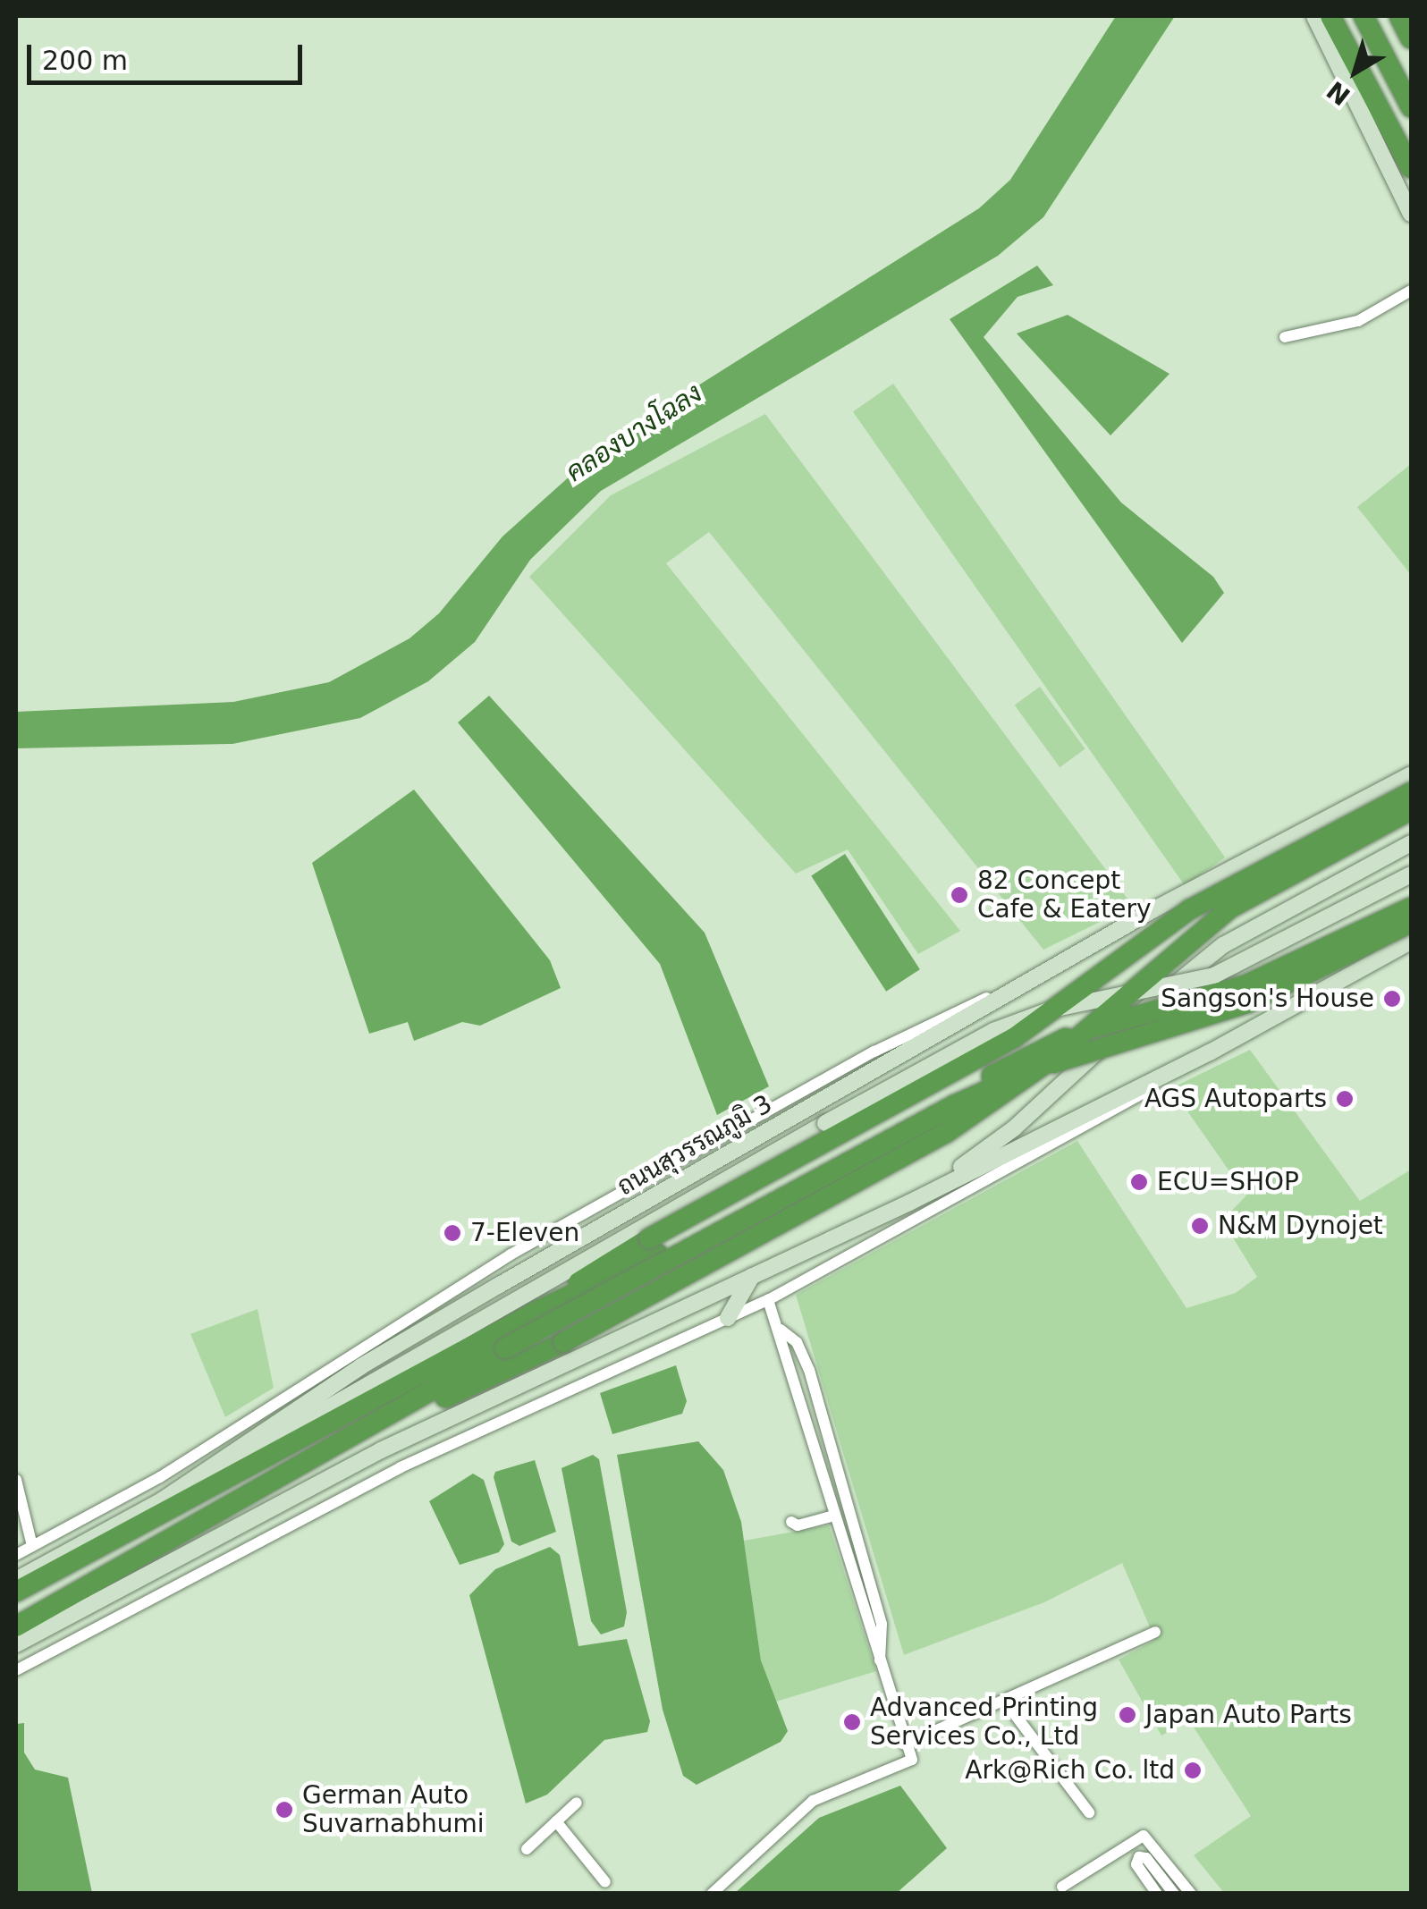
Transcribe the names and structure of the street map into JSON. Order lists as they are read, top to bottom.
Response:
{
  "streets": {
    "main road": ["ถนนสุวรรณภูมิ 3"]
  },
  "water": ["คลองบางโฉลง"],
  "places": [
    "82 Concept Cafe & Eatery",
    "Sangson's House",
    "AGS Autoparts",
    "ECU=SHOP",
    "N&M Dynojet",
    "7-Eleven",
    "Japan Auto Parts",
    "Advanced Printing Services Co., Ltd",
    "Ark@Rich Co. ltd",
    "German Auto Suvarnabhumi"
  ],
  "scale_bar": "200 m",
  "north": "bottom left"
}
